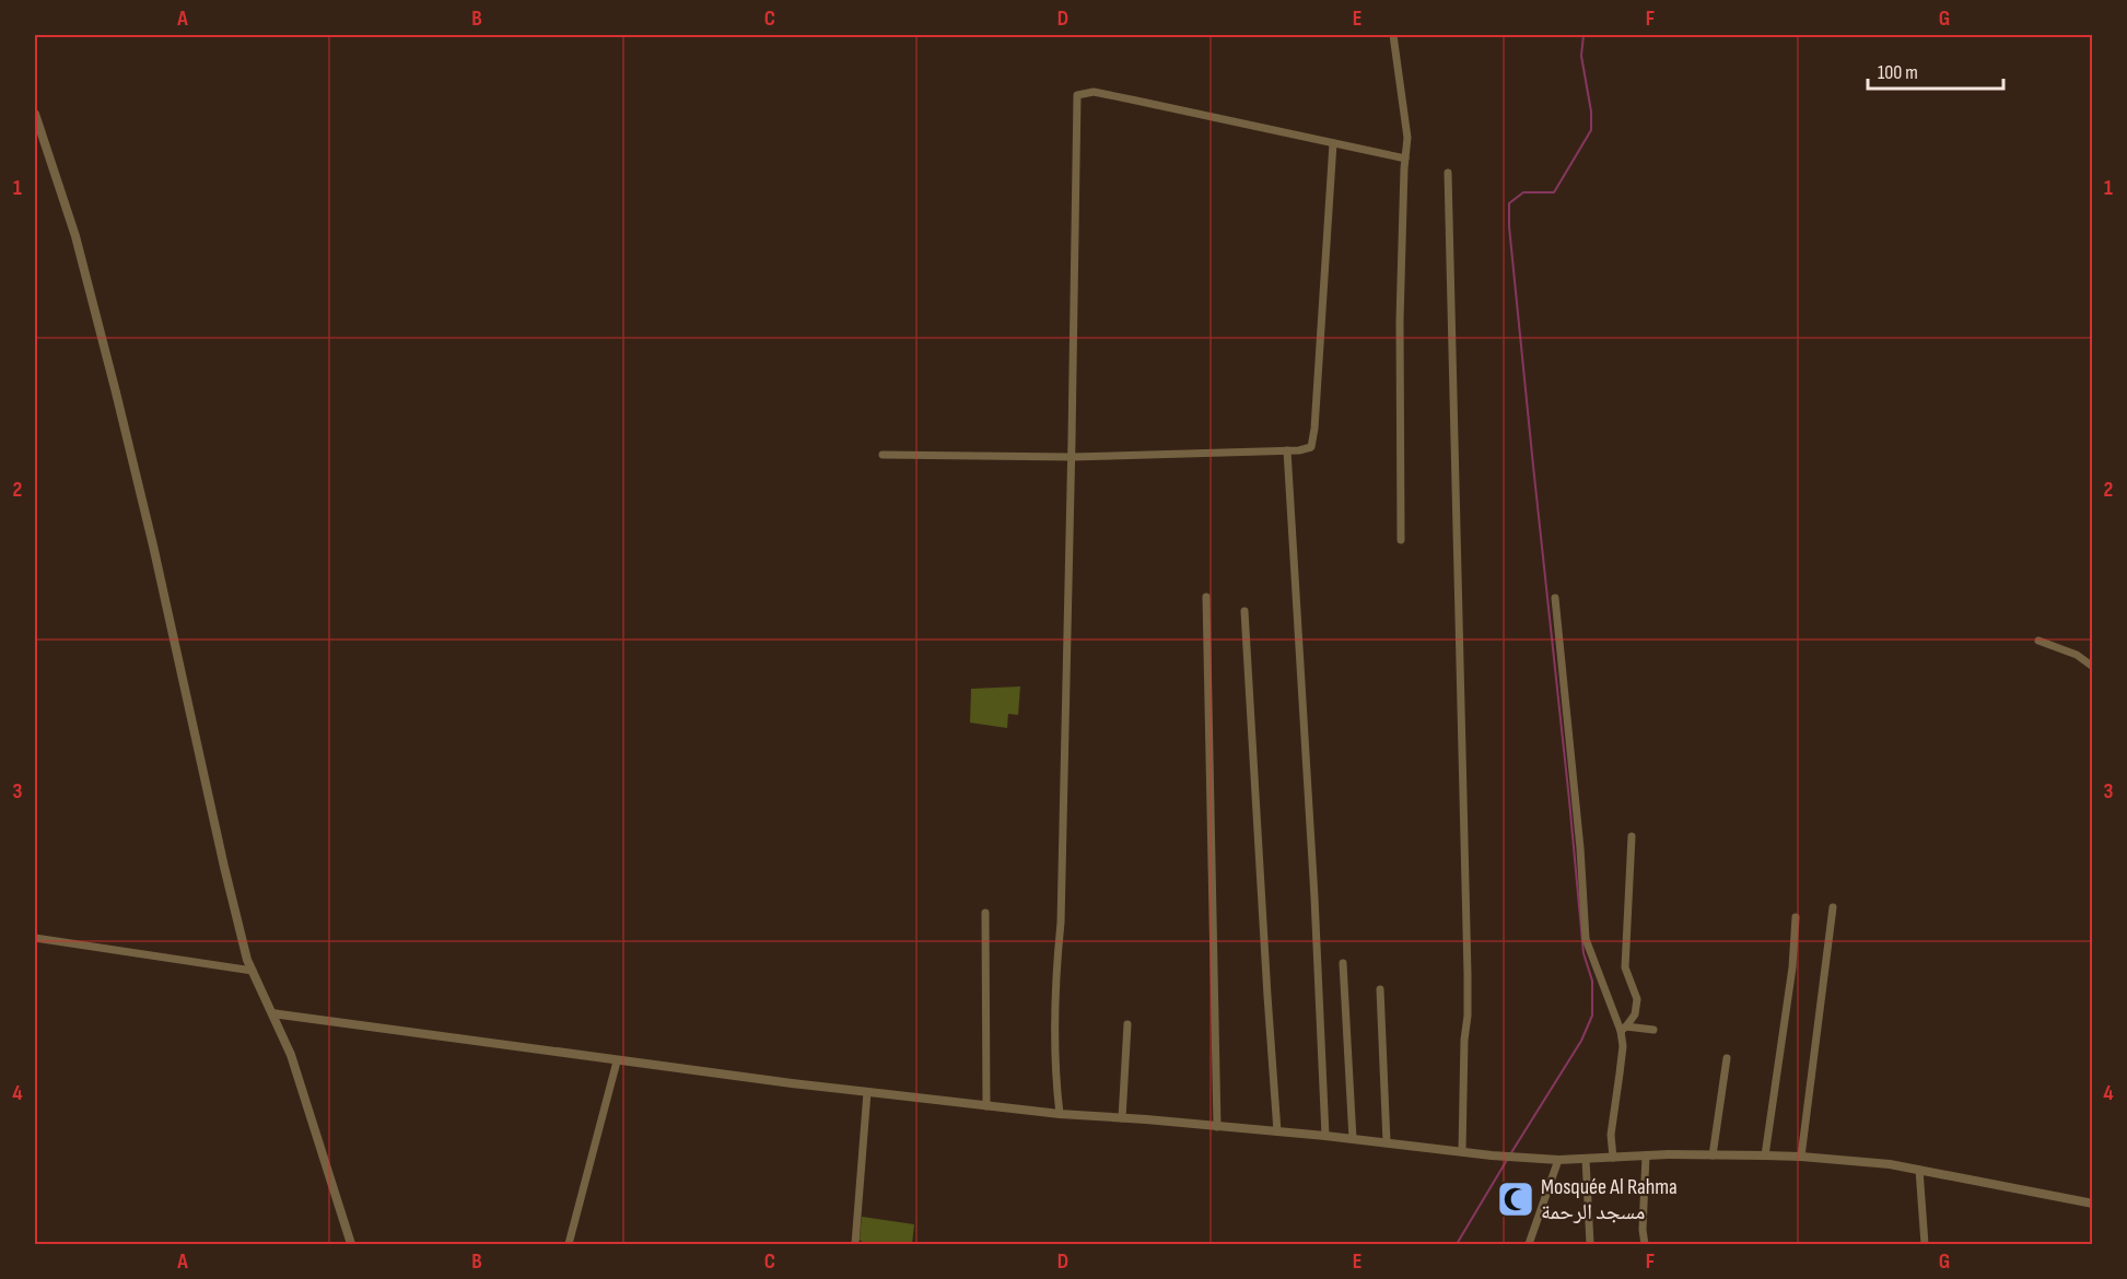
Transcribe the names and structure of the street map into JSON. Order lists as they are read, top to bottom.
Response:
{
  "places": {
    "mosque": ["Mosquée Al Rahma مسجد الرحمة"]
  },
  "scale_bar": "100 m",
  "grid": {
    "columns": [
      "A",
      "B",
      "C",
      "D",
      "E",
      "F",
      "G"
    ],
    "rows": [
      "1",
      "2",
      "3",
      "4"
    ]
  }
}
